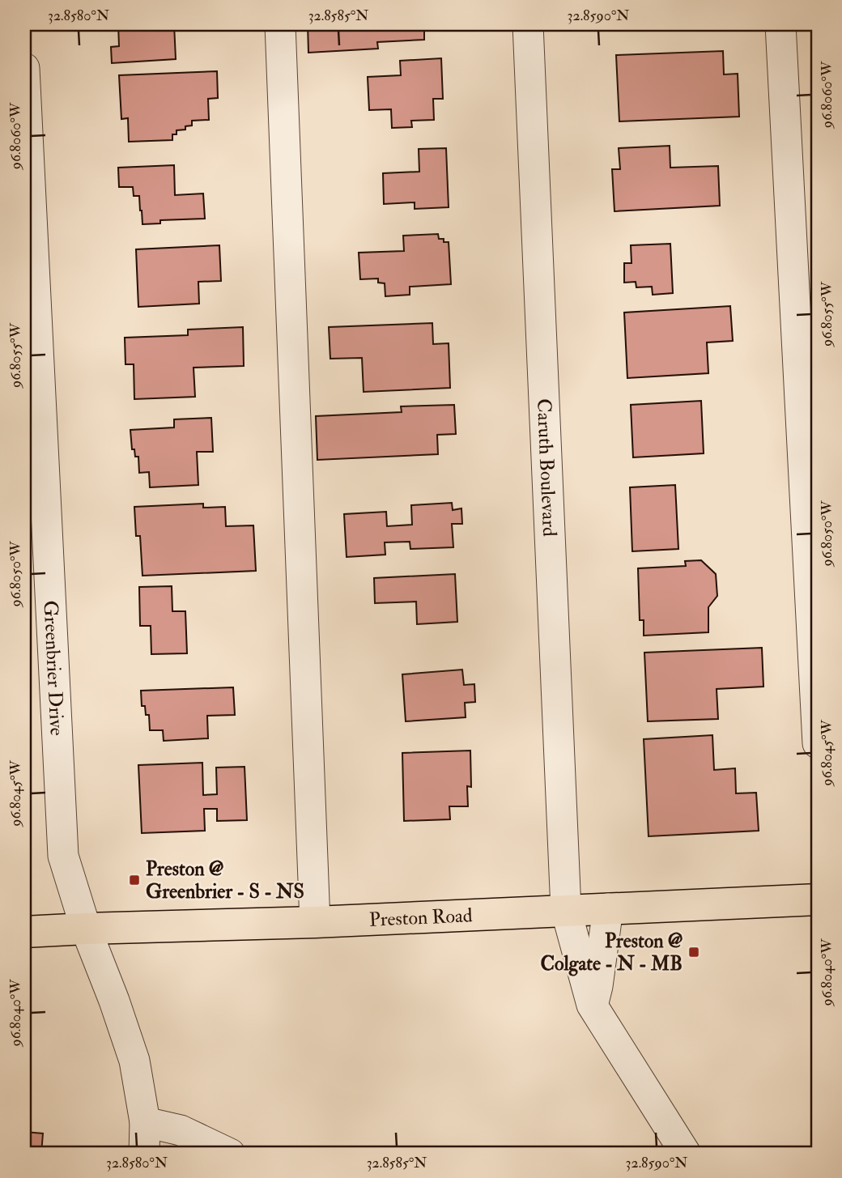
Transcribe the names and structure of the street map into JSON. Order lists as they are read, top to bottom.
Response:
{
  "streets": {
    "main road": ["Preston Road"],
    "street": ["Caruth Boulevard", "Greenbrier Drive"]
  },
  "crossings": [
    ["Caruth Boulevard", "Preston Road"],
    ["Greenbrier Drive", "Preston Road"]
  ],
  "places": {
    "transit": ["Preston @ Greenbrier - S - NS", "Preston @ Colgate - N - MB"]
  },
  "coordinates": [
    "32.8580°N",
    "32.8585°N",
    "32.8590°N",
    "96.8060°W",
    "96.8055°W",
    "96.8050°W",
    "96.8045°W",
    "96.8040°W"
  ]
}
